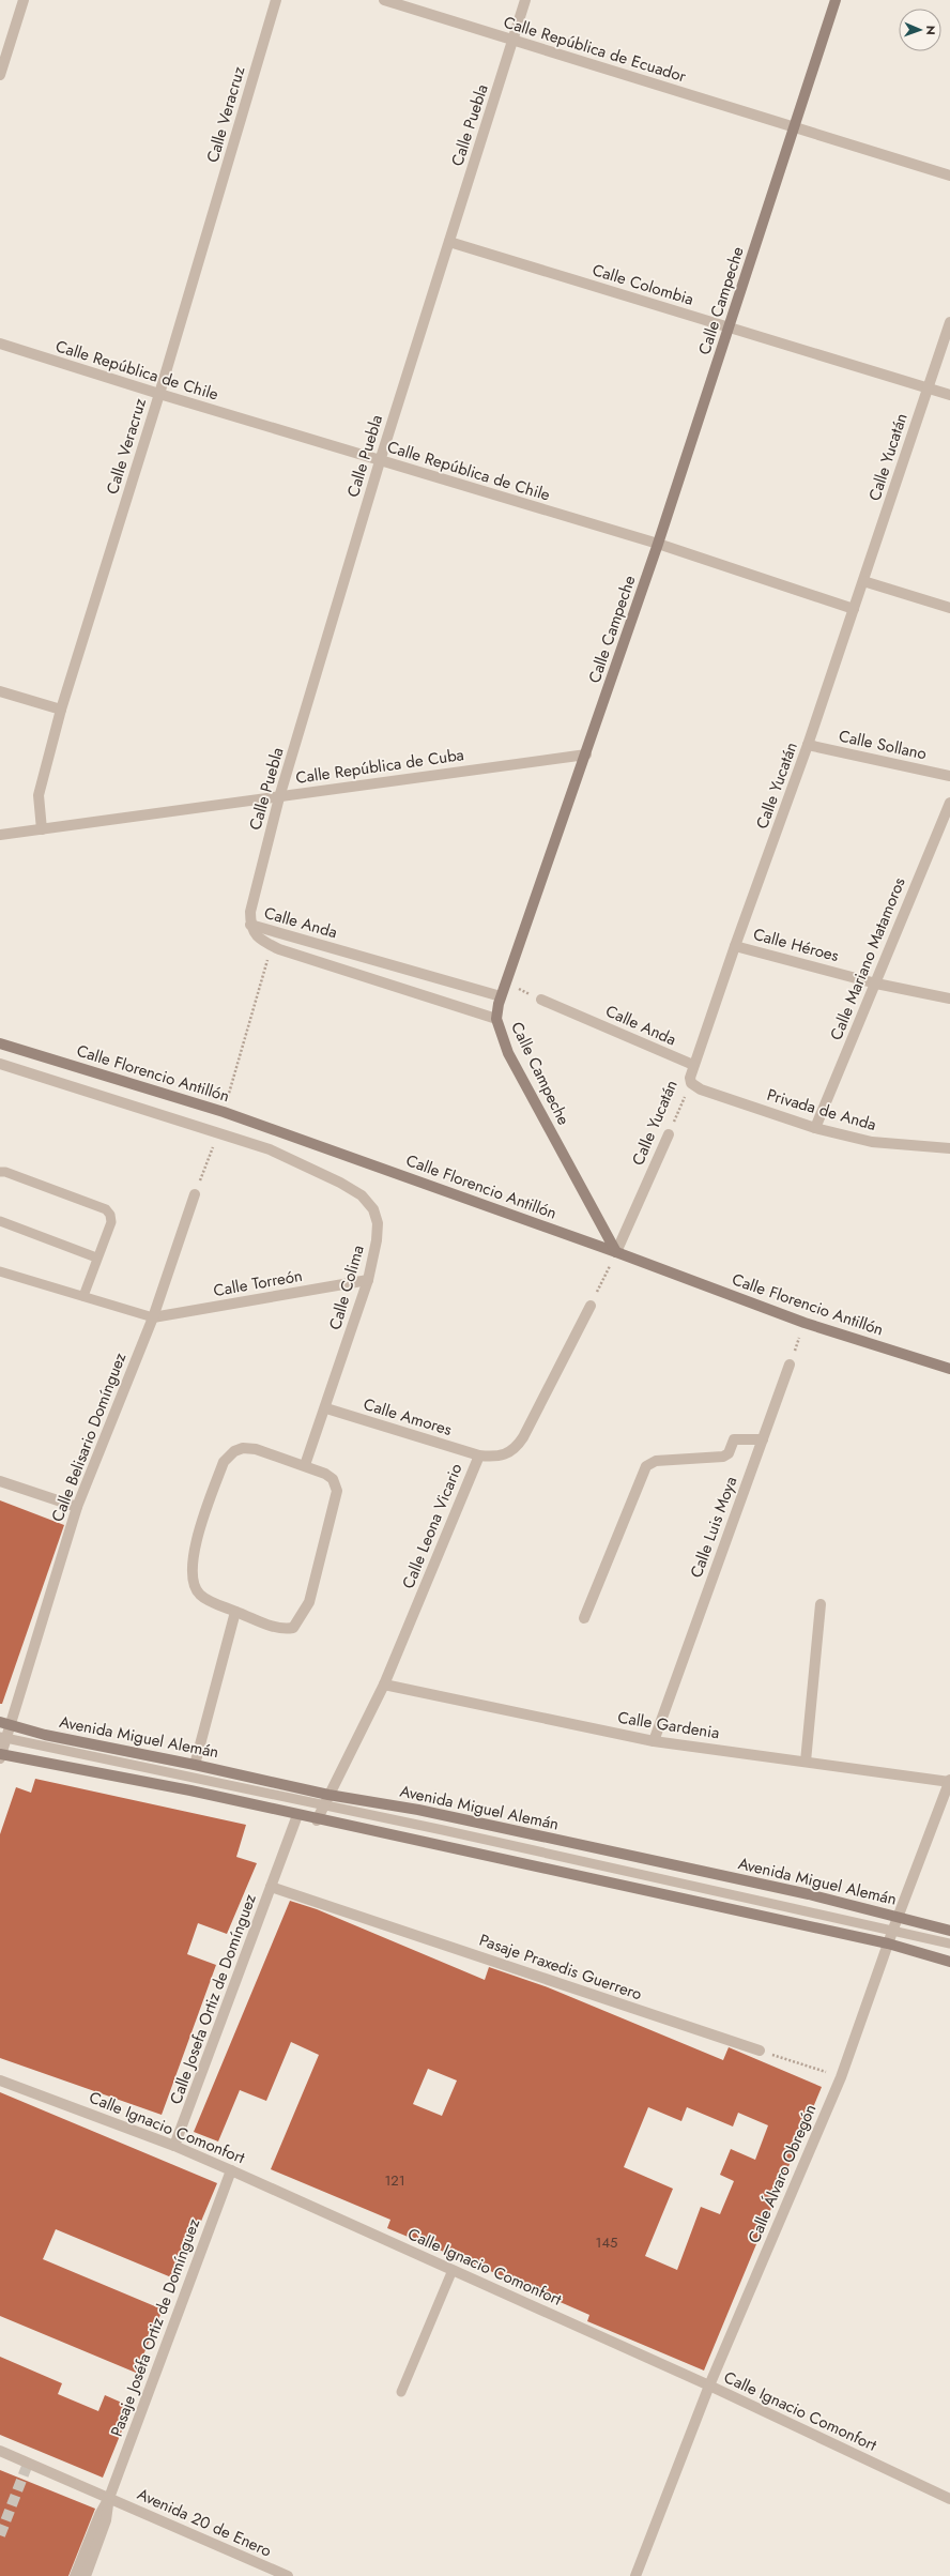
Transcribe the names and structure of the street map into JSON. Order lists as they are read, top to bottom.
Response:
{
  "streets": {
    "street": [
      "Calle República de Ecuador",
      "Calle Veracruz",
      "Calle Puebla",
      "Calle Colombia",
      "Calle Campeche",
      "Calle República de Chile",
      "Calle Yucatán",
      "Calle Sollano",
      "Calle República de Cuba",
      "Calle Anda",
      "Calle Héroes",
      "Calle Mariano Matamoros",
      "Calle Florencio Antillón",
      "Privada de Anda",
      "Calle Torreón",
      "Calle Colima",
      "Calle Amores",
      "Calle Belisario Domínguez",
      "Calle Leona Vicario",
      "Calle Luis Moya",
      "Calle Gardenia",
      "Avenida Miguel Alemán",
      "Pasaje Praxedis Guerrero",
      "Calle Josefa Ortiz de Domínguez",
      "Calle Ignacio Comonfort",
      "Calle Álvaro Obregón",
      "Pasaje Joséfa Ortiz de Domínguez",
      "Avenida 20 de Enero"
    ]
  },
  "crossings": [
    ["Calle República de Ecuador", "Calle Puebla"],
    ["Calle República de Ecuador", "Calle Campeche"],
    ["Calle Veracruz", "Calle República de Chile"],
    ["Calle Veracruz", "Calle República de Cuba"],
    ["Calle Puebla", "Calle Colombia"],
    ["Calle Puebla", "Calle República de Chile"],
    ["Calle Puebla", "Calle República de Cuba"],
    ["Calle Puebla", "Calle Anda"],
    ["Calle Colombia", "Calle Campeche"],
    ["Calle Colombia", "Calle Yucatán"],
    ["Calle Campeche", "Calle República de Chile"],
    ["Calle Campeche", "Calle Yucatán"],
    ["Calle Campeche", "Calle República de Cuba"],
    ["Calle Campeche", "Calle Anda"],
    ["Calle Campeche", "Calle Florencio Antillón"],
    ["Calle República de Chile", "Calle Yucatán"],
    ["Calle Yucatán", "Calle Sollano"],
    ["Calle Yucatán", "Calle Anda"],
    ["Calle Yucatán", "Calle Héroes"],
    ["Calle Yucatán", "Calle Florencio Antillón"],
    ["Calle Yucatán", "Privada de Anda"],
    ["Calle Héroes", "Calle Mariano Matamoros"],
    ["Calle Mariano Matamoros", "Privada de Anda"],
    ["Calle Torreón", "Calle Colima"],
    ["Calle Torreón", "Calle Belisario Domínguez"],
    ["Calle Colima", "Calle Amores"],
    ["Calle Amores", "Calle Leona Vicario"],
    ["Calle Belisario Domínguez", "Avenida Miguel Alemán"],
    ["Calle Leona Vicario", "Calle Gardenia"],
    ["Calle Leona Vicario", "Avenida Miguel Alemán"],
    ["Calle Luis Moya", "Calle Gardenia"],
    ["Calle Gardenia", "Calle Álvaro Obregón"],
    ["Avenida Miguel Alemán", "Calle Álvaro Obregón"],
    ["Pasaje Praxedis Guerrero", "Calle Josefa Ortiz de Domínguez"],
    ["Calle Josefa Ortiz de Domínguez", "Calle Ignacio Comonfort"],
    ["Calle Ignacio Comonfort", "Calle Álvaro Obregón"],
    ["Calle Ignacio Comonfort", "Pasaje Joséfa Ortiz de Domínguez"],
    ["Pasaje Joséfa Ortiz de Domínguez", "Avenida 20 de Enero"]
  ],
  "house_numbers": ["121", "145"],
  "north": "right"
}
